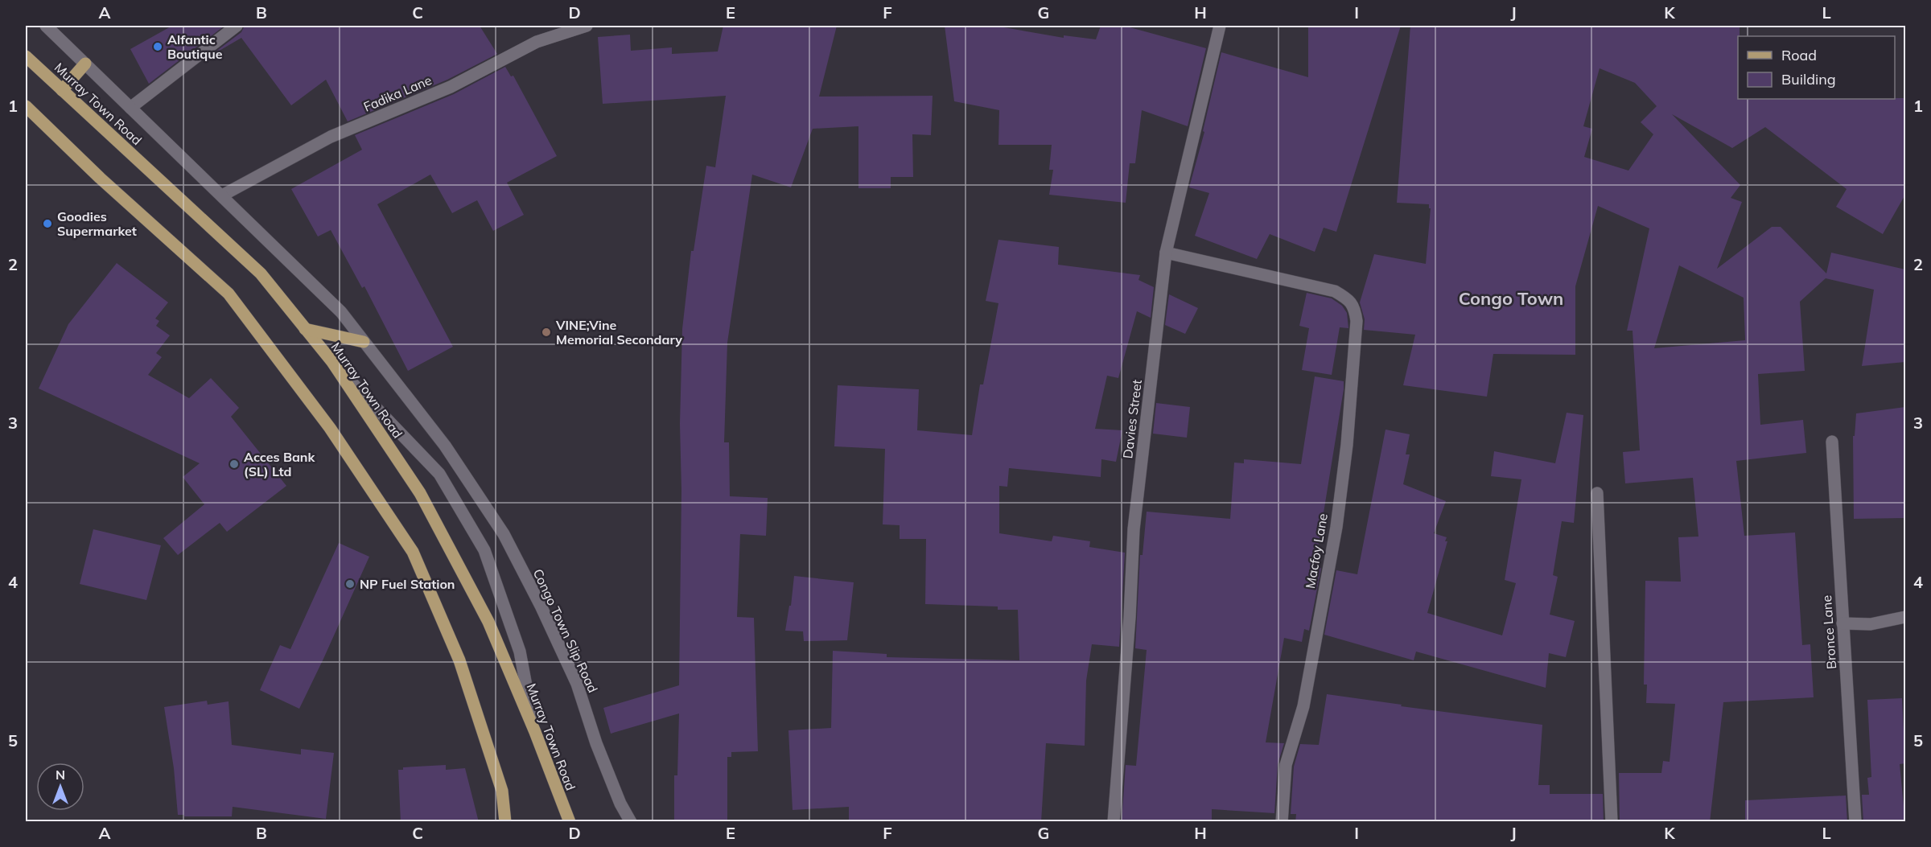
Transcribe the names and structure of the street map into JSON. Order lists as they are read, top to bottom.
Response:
{
  "streets": {
    "main road": ["Murray Town Road"],
    "street": [
      "Fadika Lane",
      "Davies Street",
      "Macfoy Lane",
      "Congo Town Slip Road",
      "Bronce Lane"
    ]
  },
  "crossings": [
    ["Fadika Lane", "Congo Town Slip Road"],
    ["Davies Street", "Macfoy Lane"]
  ],
  "districts": ["Congo Town"],
  "places": [
    "Alfantic Boutique",
    "Goodies Supermarket",
    "VINE;Vine Memorial Secondary",
    "Acces Bank (SL) Ltd",
    "NP Fuel Station"
  ],
  "legend": ["Road", "Building"],
  "north": "top",
  "grid": {
    "columns": [
      "A",
      "B",
      "C",
      "D",
      "E",
      "F",
      "G",
      "H",
      "I",
      "J",
      "K",
      "L"
    ],
    "rows": [
      "1",
      "2",
      "3",
      "4",
      "5"
    ]
  }
}
